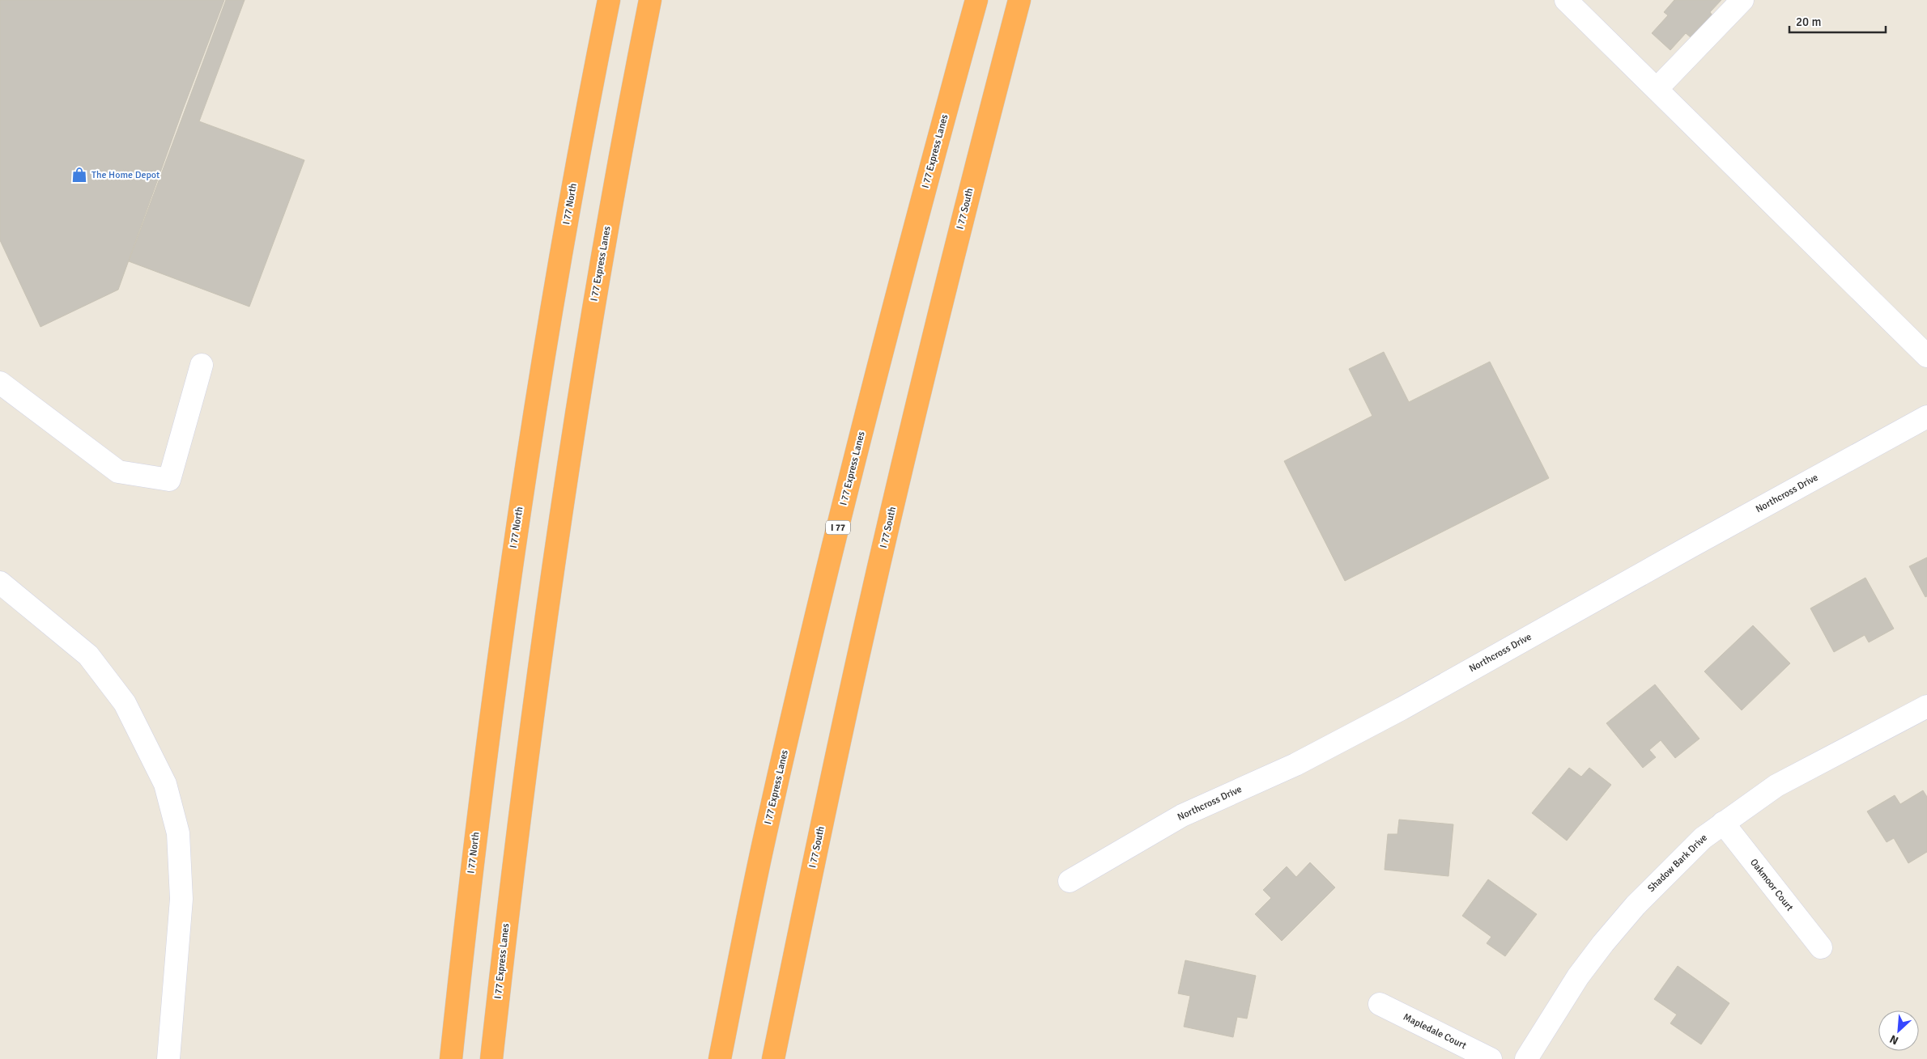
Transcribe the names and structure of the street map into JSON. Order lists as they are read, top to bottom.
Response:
{
  "streets": {
    "highway": [
      "I 77 Express Lanes",
      "I 77 North",
      "I 77 South",
      "I 77"
    ],
    "street": [
      "Northcross Drive",
      "Shadow Bark Drive",
      "Oakmoor Court",
      "Mapledale Court"
    ]
  },
  "crossings": [
    ["Shadow Bark Drive", "Oakmoor Court"]
  ],
  "places": {
    "shop": ["The Home Depot"]
  },
  "scale_bar": "20 m",
  "north": "bottom left"
}
